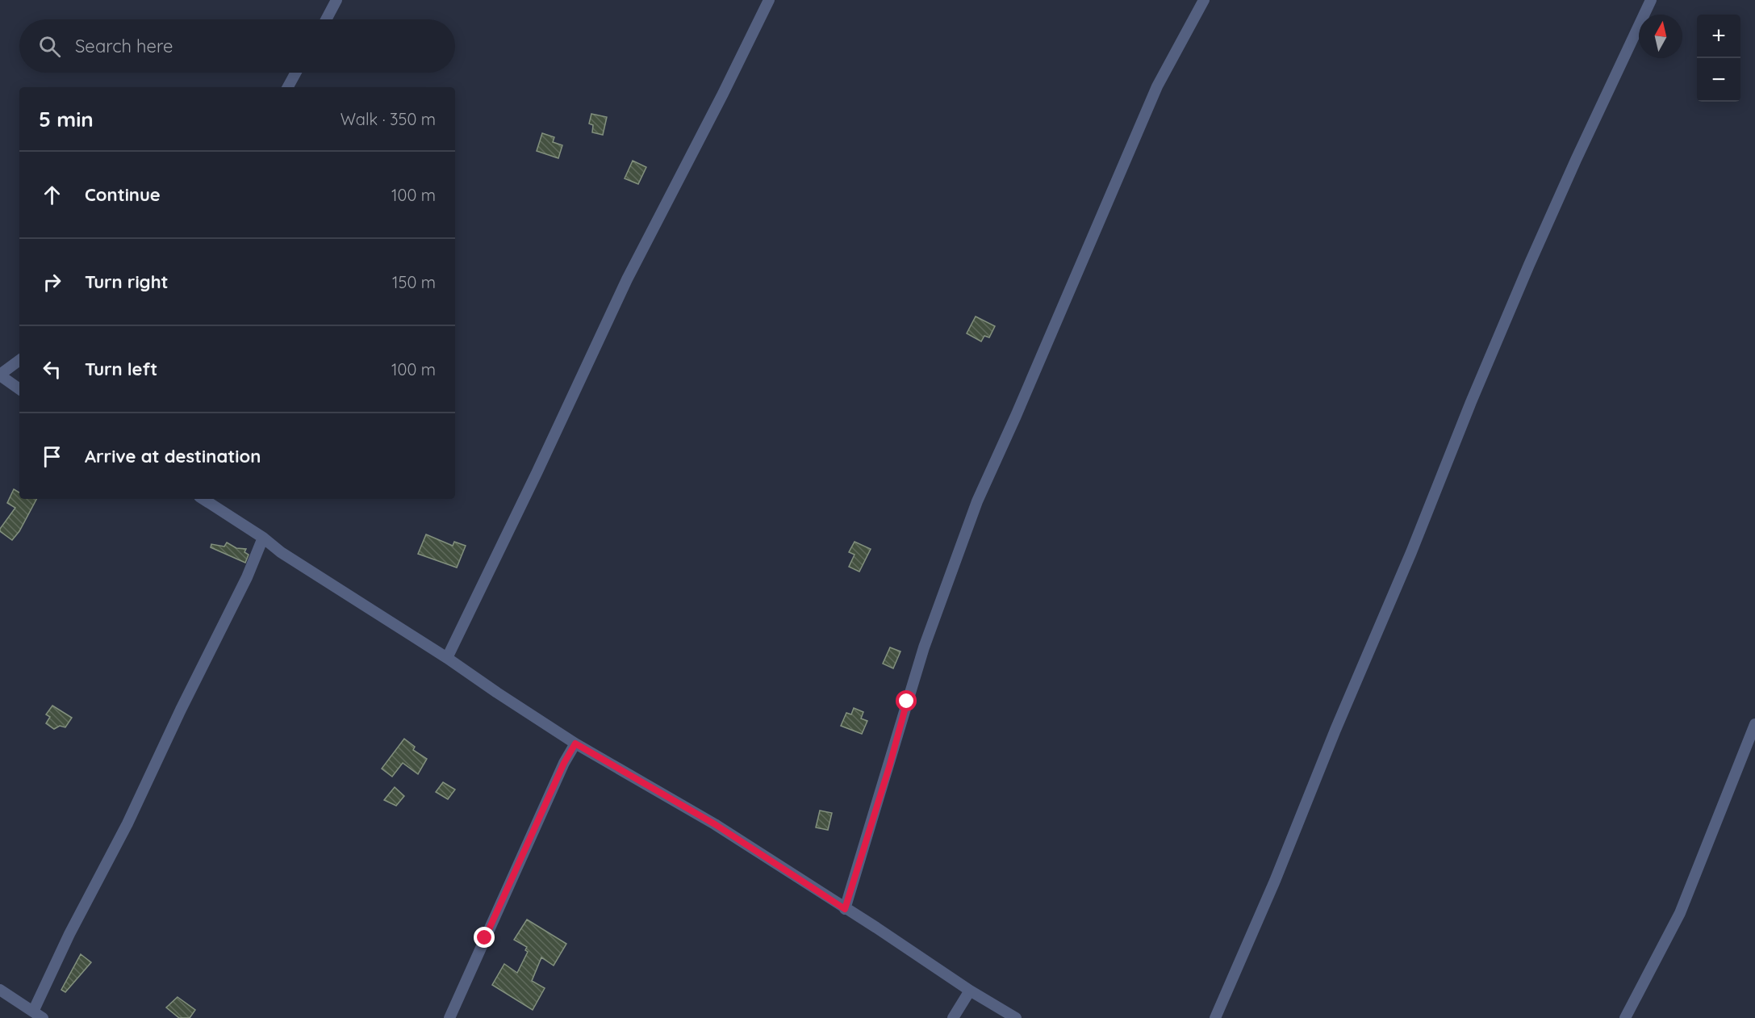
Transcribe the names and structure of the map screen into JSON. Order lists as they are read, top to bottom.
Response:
{
  "north": "top",
  "page": {
    "map_buttons": ["+", "−"],
    "search": "Search here",
    "heading": ["5 min", "Walk · 350 m"],
    "list": [
      ["Continue", "100 m"],
      ["Turn right", "150 m"],
      ["Turn left", "100 m"],
      "Arrive at destination"
    ]
  }
}
